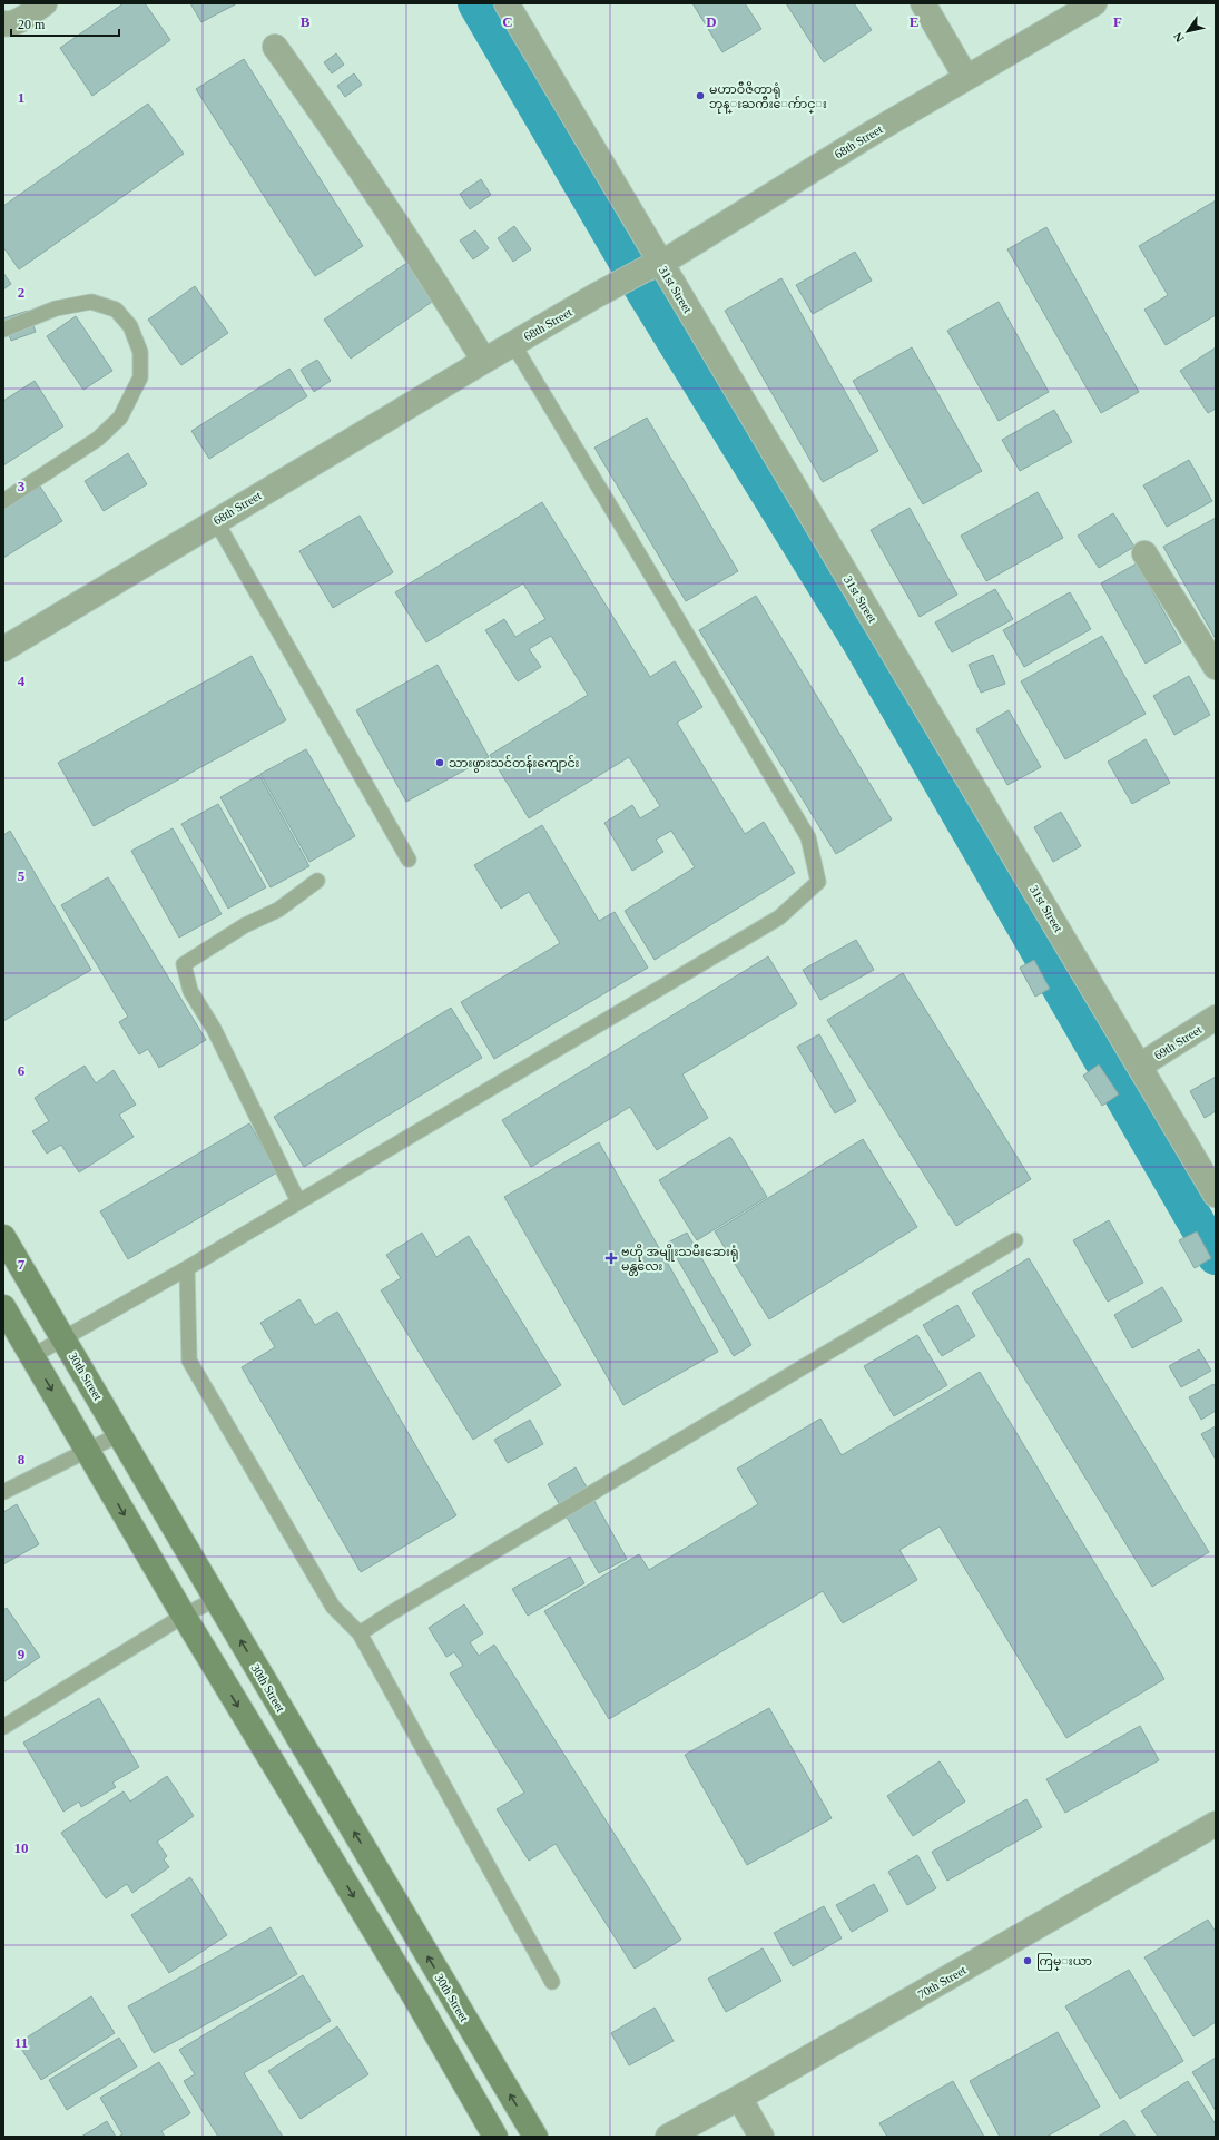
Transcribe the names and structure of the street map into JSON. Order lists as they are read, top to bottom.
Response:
{
  "streets": {
    "main road": ["30th Street"],
    "street": [
      "68th Street",
      "31st Street",
      "69th Street",
      "70th Street"
    ]
  },
  "crossings": [
    ["68th Street", "31st Street"],
    ["31st Street", "69th Street"]
  ],
  "places": {
    "other": ["မဟာဝီဇိတာရုံ ဘုန္းႀကီးေက်ာင္း", "သားဖွားသင်တန်းကျောင်း", "ကြမ္းယာ"],
    "health": ["ဗဟို အမျိုးသမီးဆေးရုံ မန္တလေး"]
  },
  "scale_bar": "20 m",
  "north": "bottom left",
  "grid": {
    "columns": [
      "B",
      "C",
      "D",
      "E",
      "F"
    ],
    "rows": [
      "1",
      "2",
      "3",
      "4",
      "5",
      "6",
      "7",
      "8",
      "9",
      "10",
      "11"
    ]
  }
}
